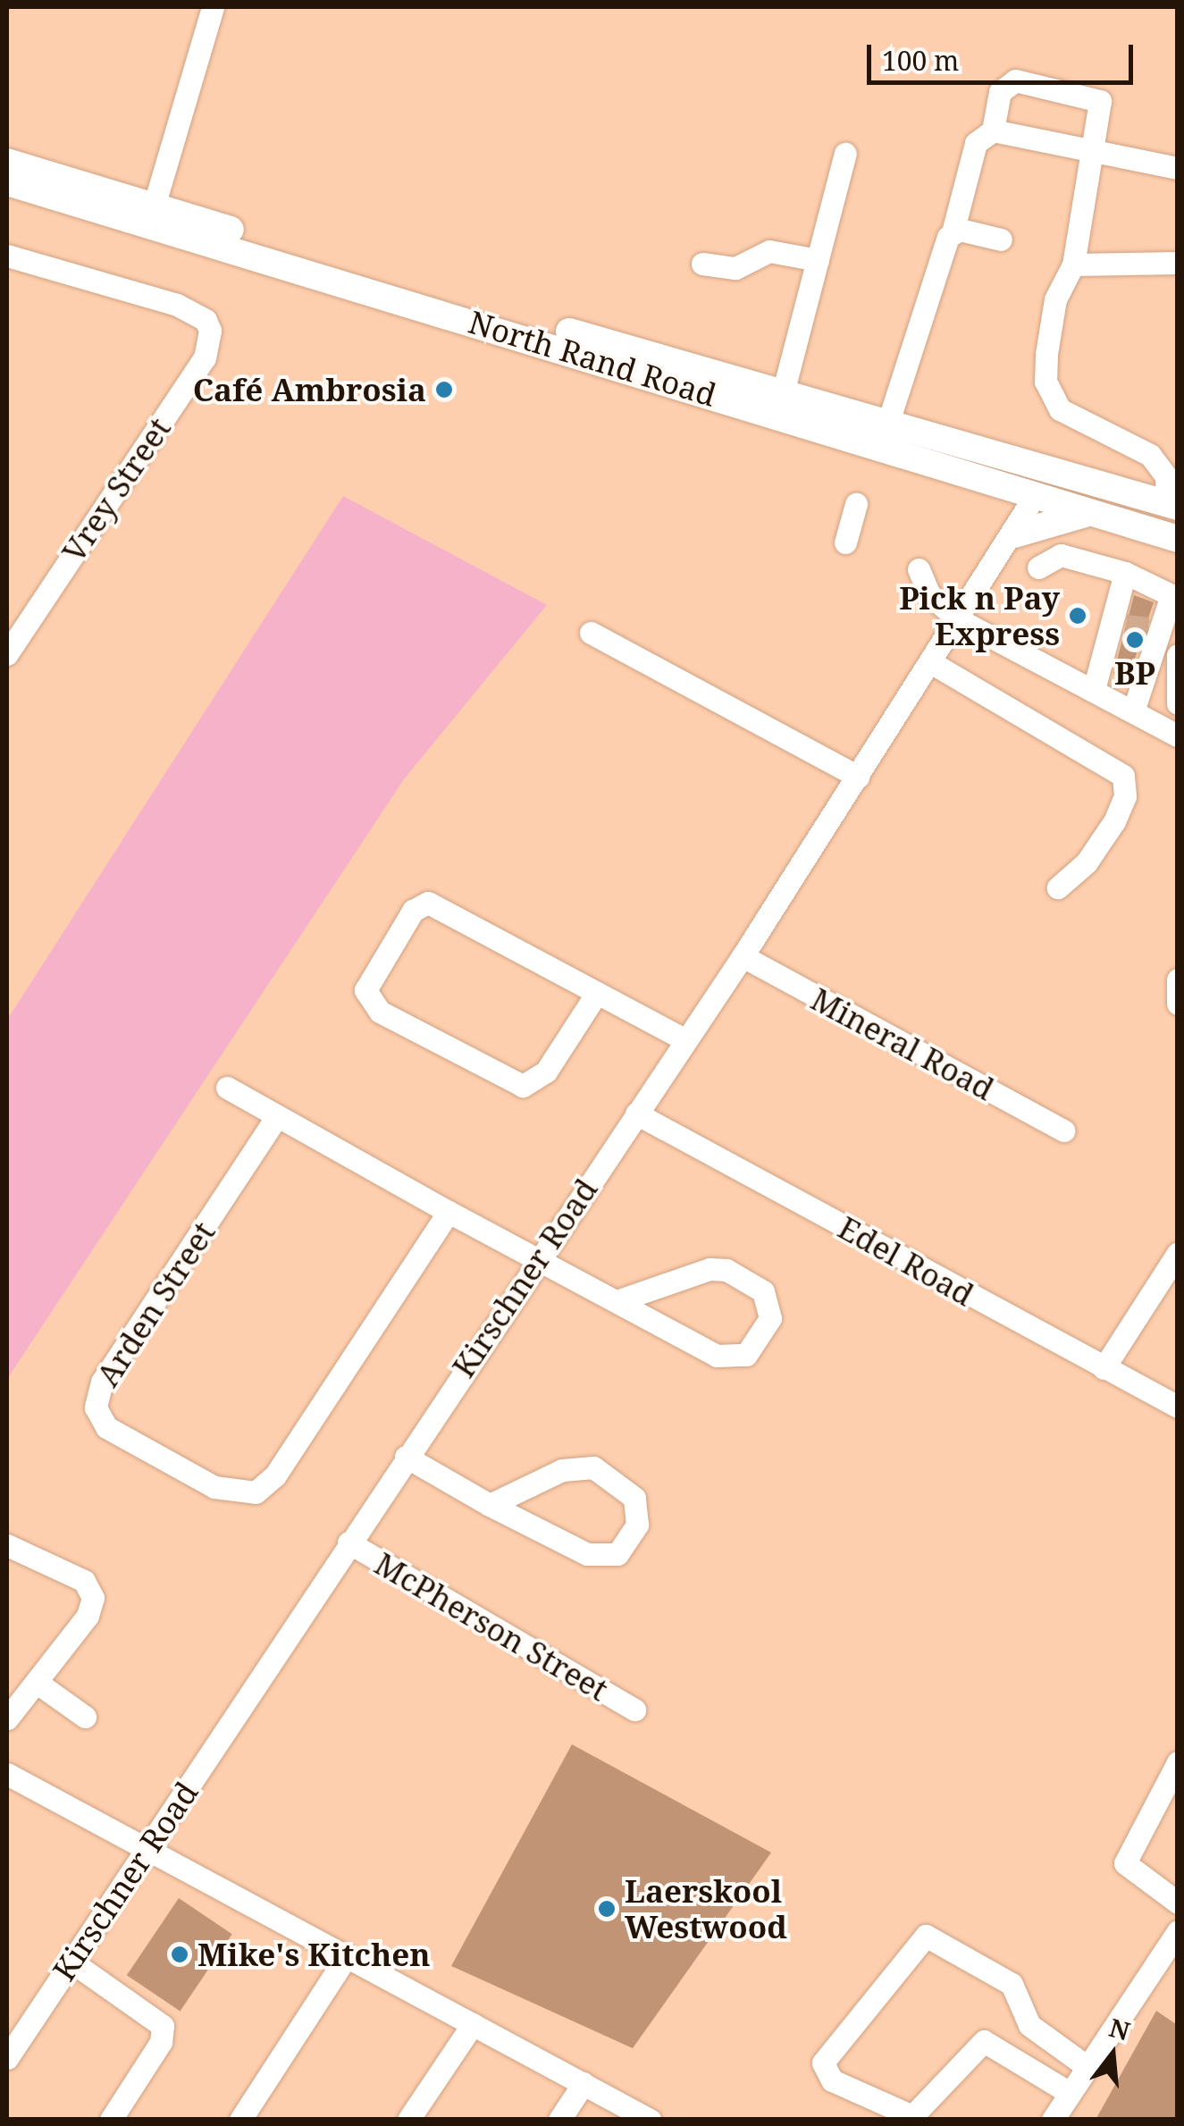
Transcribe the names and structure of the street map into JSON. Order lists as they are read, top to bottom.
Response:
{
  "streets": {
    "main road": ["North Rand Road"],
    "street": [
      "Vrey Street",
      "Mineral Road",
      "Edel Road",
      "Kirschner Road",
      "Arden Street",
      "McPherson Street"
    ]
  },
  "crossings": [
    ["North Rand Road", "Kirschner Road"],
    ["Mineral Road", "Kirschner Road"],
    ["Edel Road", "Kirschner Road"],
    ["Kirschner Road", "McPherson Street"]
  ],
  "places": [
    "Café Ambrosia",
    "Pick n Pay Express",
    "BP",
    "Laerskool Westwood",
    "Mike's Kitchen"
  ],
  "scale_bar": "100 m",
  "north": "top"
}
